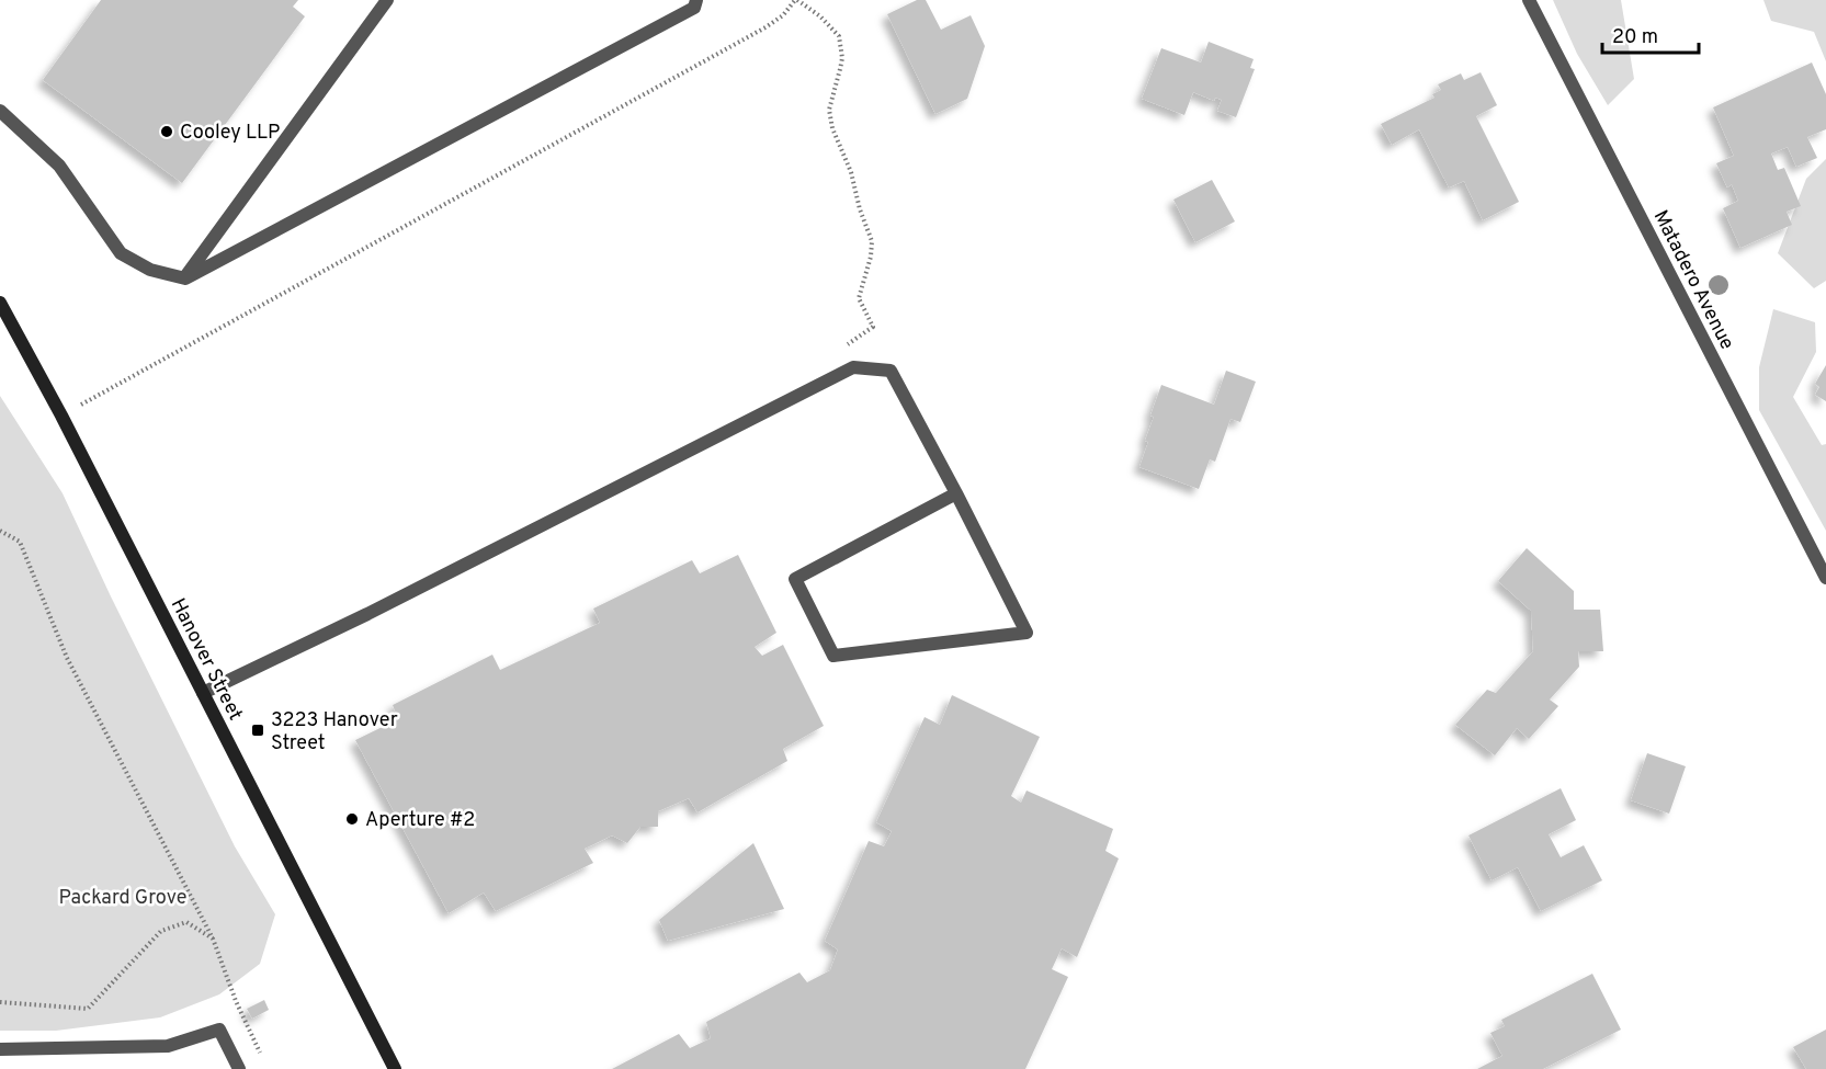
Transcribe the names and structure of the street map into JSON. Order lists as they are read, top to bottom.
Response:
{
  "streets": {
    "street": ["Matadero Avenue", "Hanover Street"]
  },
  "parks": ["Packard Grove"],
  "places": {
    "other": ["Cooley LLP", "Aperture #2"],
    "transit": ["3223 Hanover Street"]
  },
  "scale_bar": "20 m"
}
